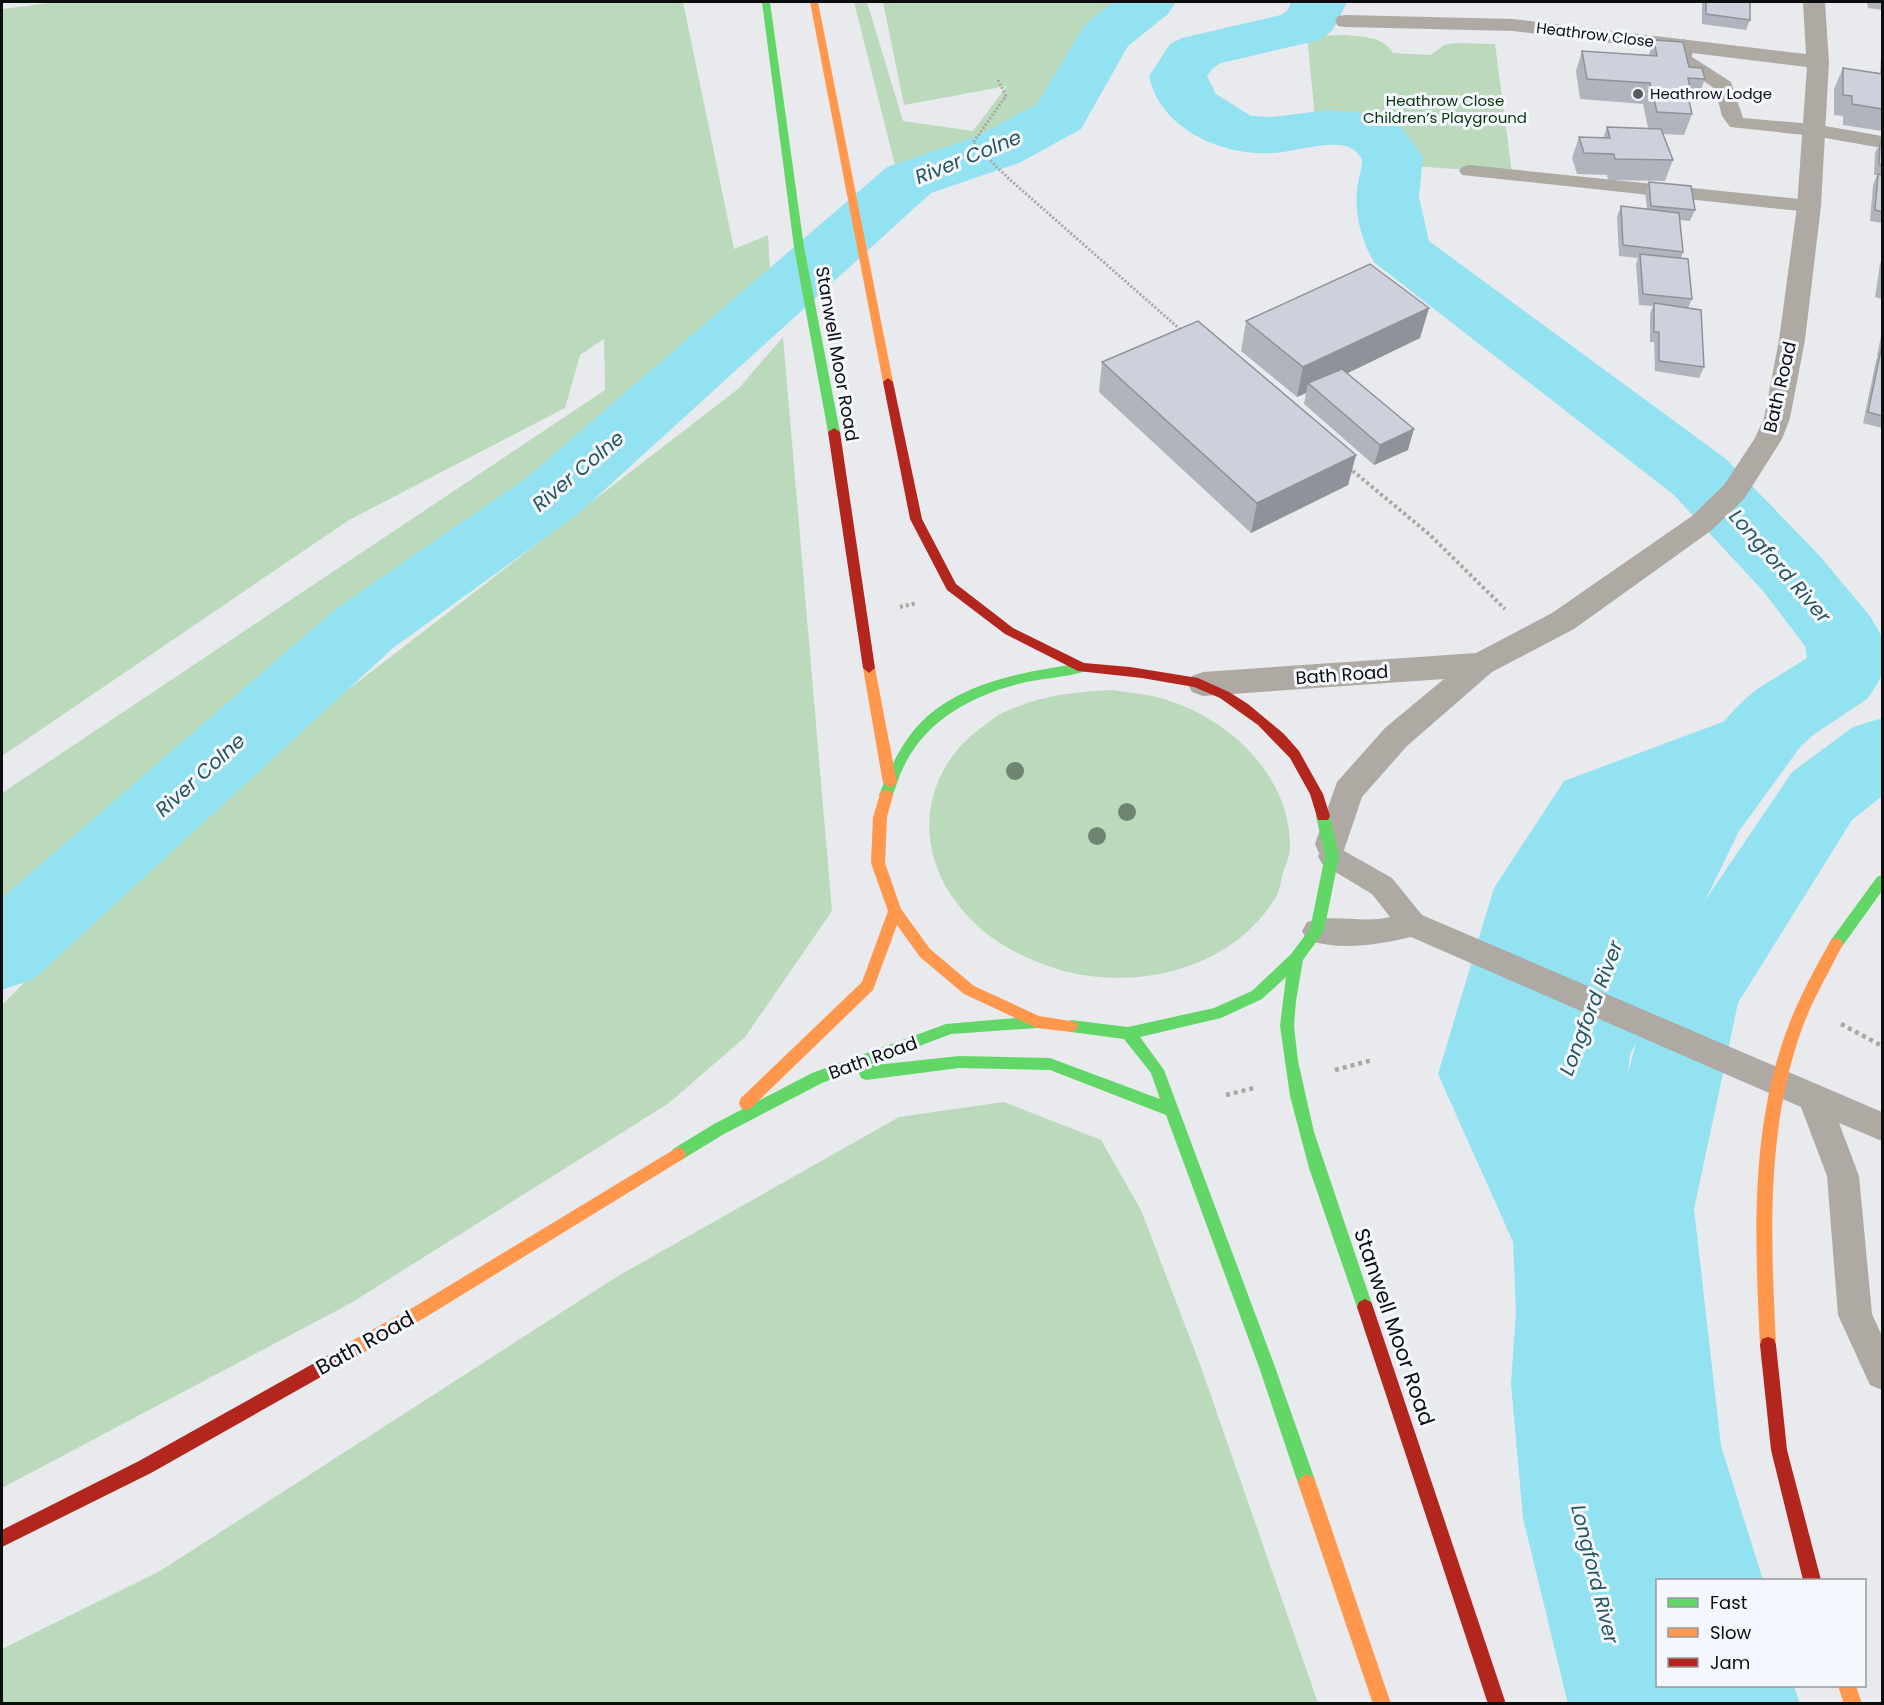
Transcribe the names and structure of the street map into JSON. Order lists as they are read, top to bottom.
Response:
{
  "streets": {
    "main road": ["Stanwell Moor Road", "Bath Road"],
    "street": ["Heathrow Close"]
  },
  "crossings": [
    ["Heathrow Close", "Bath Road"]
  ],
  "water": ["River Colne", "Longford River"],
  "parks": ["Heathrow Close Children’s Playground"],
  "places": ["Heathrow Lodge"],
  "legend": ["Fast", "Slow", "Jam"]
}
